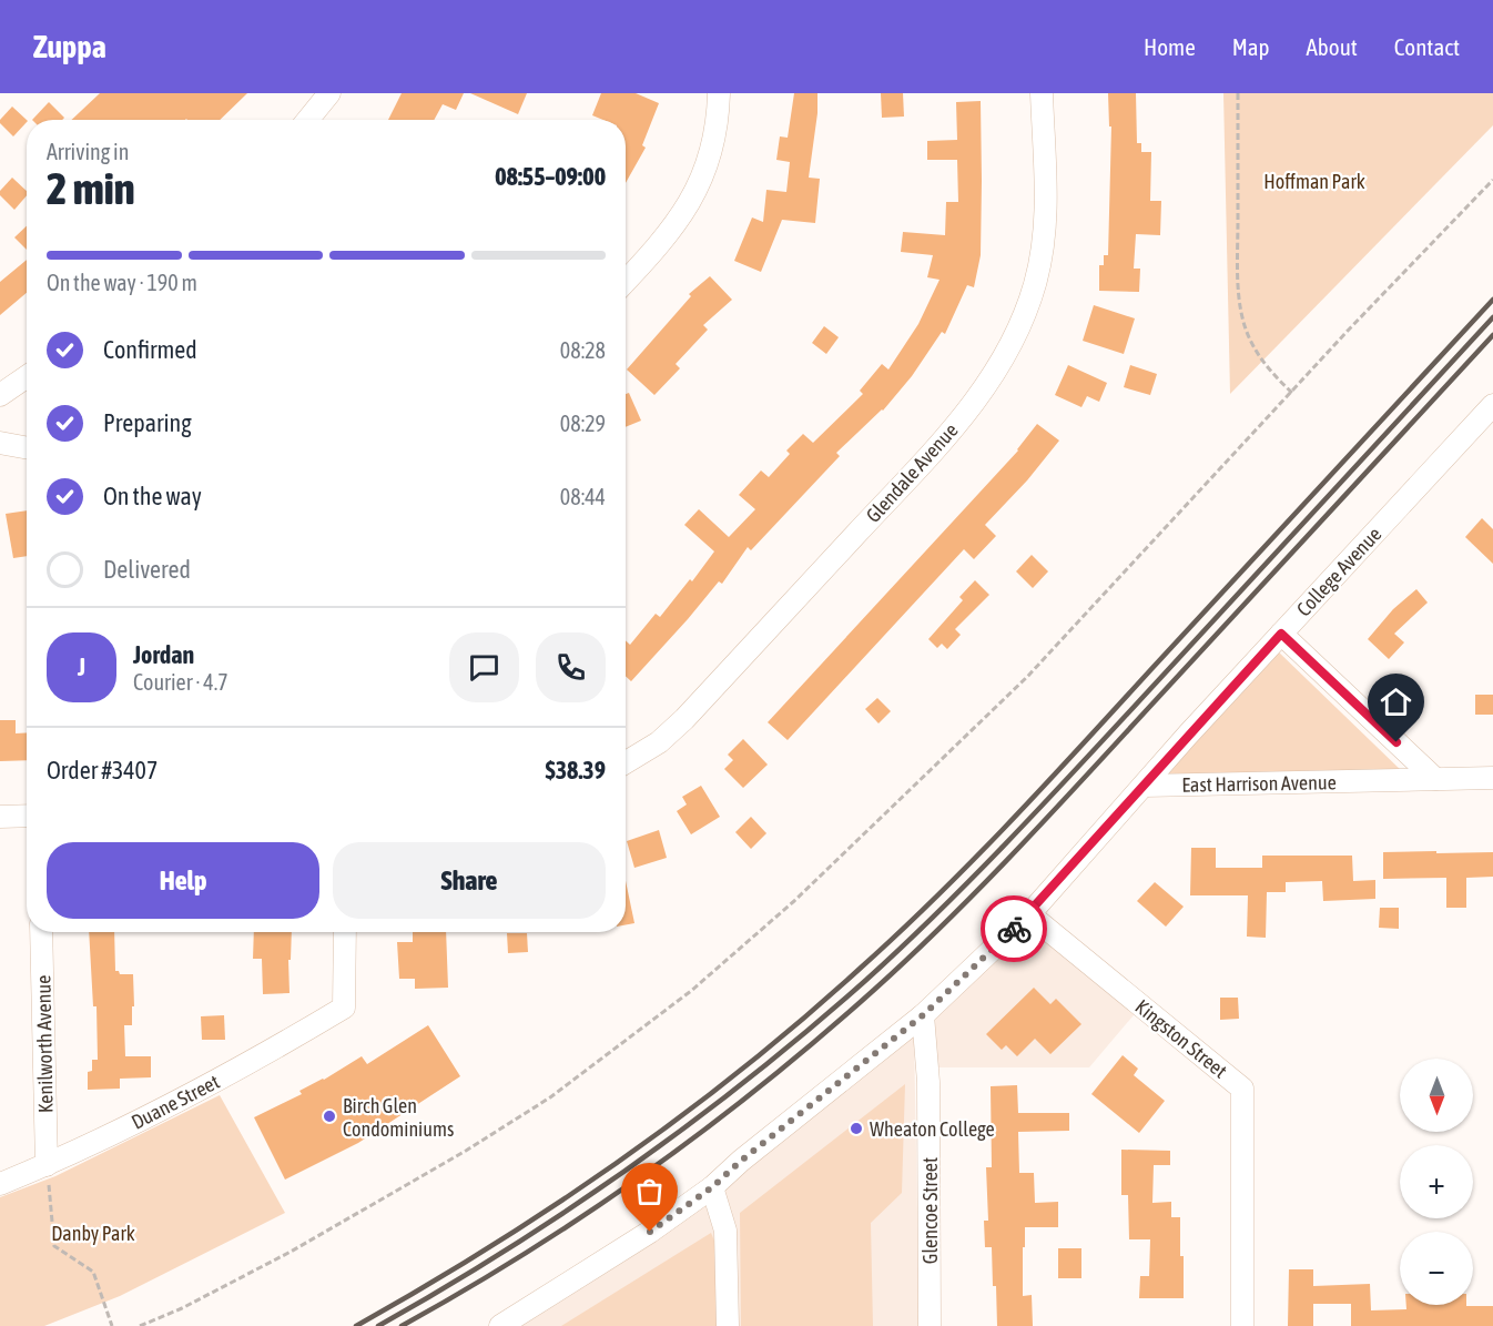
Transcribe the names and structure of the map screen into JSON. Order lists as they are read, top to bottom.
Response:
{
  "streets": {
    "street": [
      "Glendale Avenue",
      "College Avenue",
      "East Harrison Avenue",
      "Kingston Street",
      "Kenilworth Avenue",
      "Duane Street",
      "Glencoe Street"
    ]
  },
  "crossings": [
    ["College Avenue", "East Harrison Avenue"],
    ["College Avenue", "Kingston Street"],
    ["College Avenue", "Glencoe Street"],
    ["Kenilworth Avenue", "Duane Street"]
  ],
  "parks": ["Hoffman Park", "Danby Park"],
  "places": ["Birch Glen Condominiums", "Wheaton College"],
  "north": "bottom",
  "page": {
    "header": "Zuppa",
    "nav": [
      "Home",
      "Map",
      "About",
      "Contact"
    ],
    "heading": ["2 min", "Arriving in", "08:55–09:00"],
    "panel": [
      "Jordan",
      "Courier · 4.7",
      "Order #3407",
      "$38.39"
    ],
    "bar": "On the way · 190 m",
    "list": [
      ["Confirmed", "08:28"],
      ["Preparing", "08:29"],
      ["On the way", "08:44"],
      "Delivered"
    ],
    "round": "J",
    "buttons": ["Help", "Share"],
    "map_buttons": ["+", "−"]
  }
}
